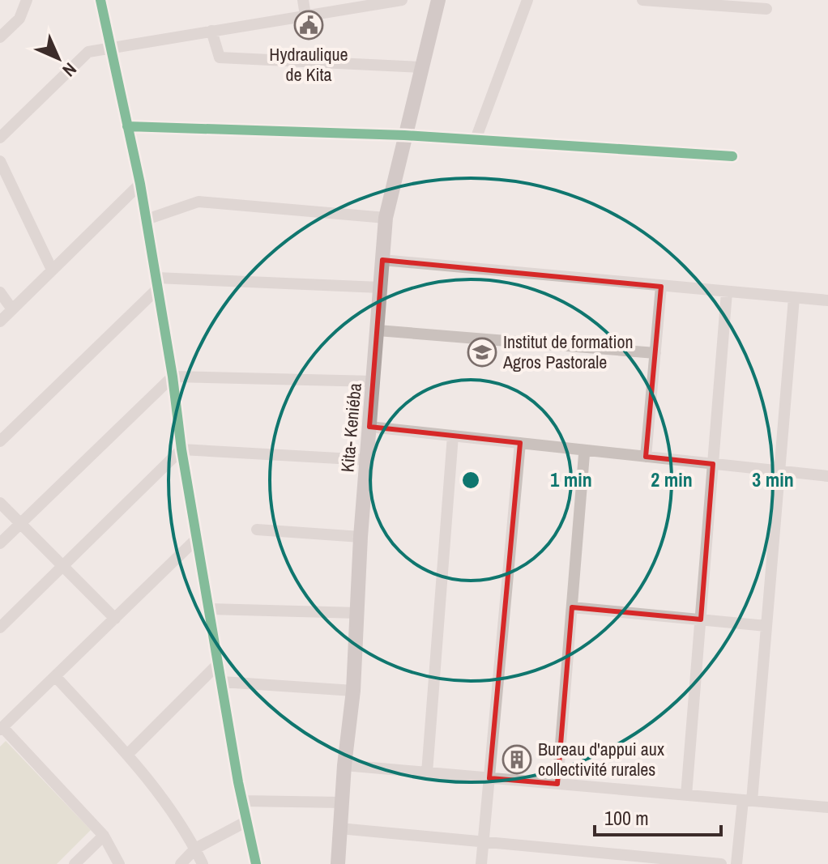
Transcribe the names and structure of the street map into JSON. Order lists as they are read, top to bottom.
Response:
{
  "streets": {
    "main road": ["Kita- Keniéba"]
  },
  "places": {
    "public building": ["Hydraulique de Kita"],
    "school or university": ["Institut de formation Agros Pastorale"],
    "building": ["Bureau d'appui aux collectivité rurales"]
  },
  "scale_bar": "100 m",
  "north": "bottom right",
  "rings": ["1 min", "2 min", "3 min"]
}
